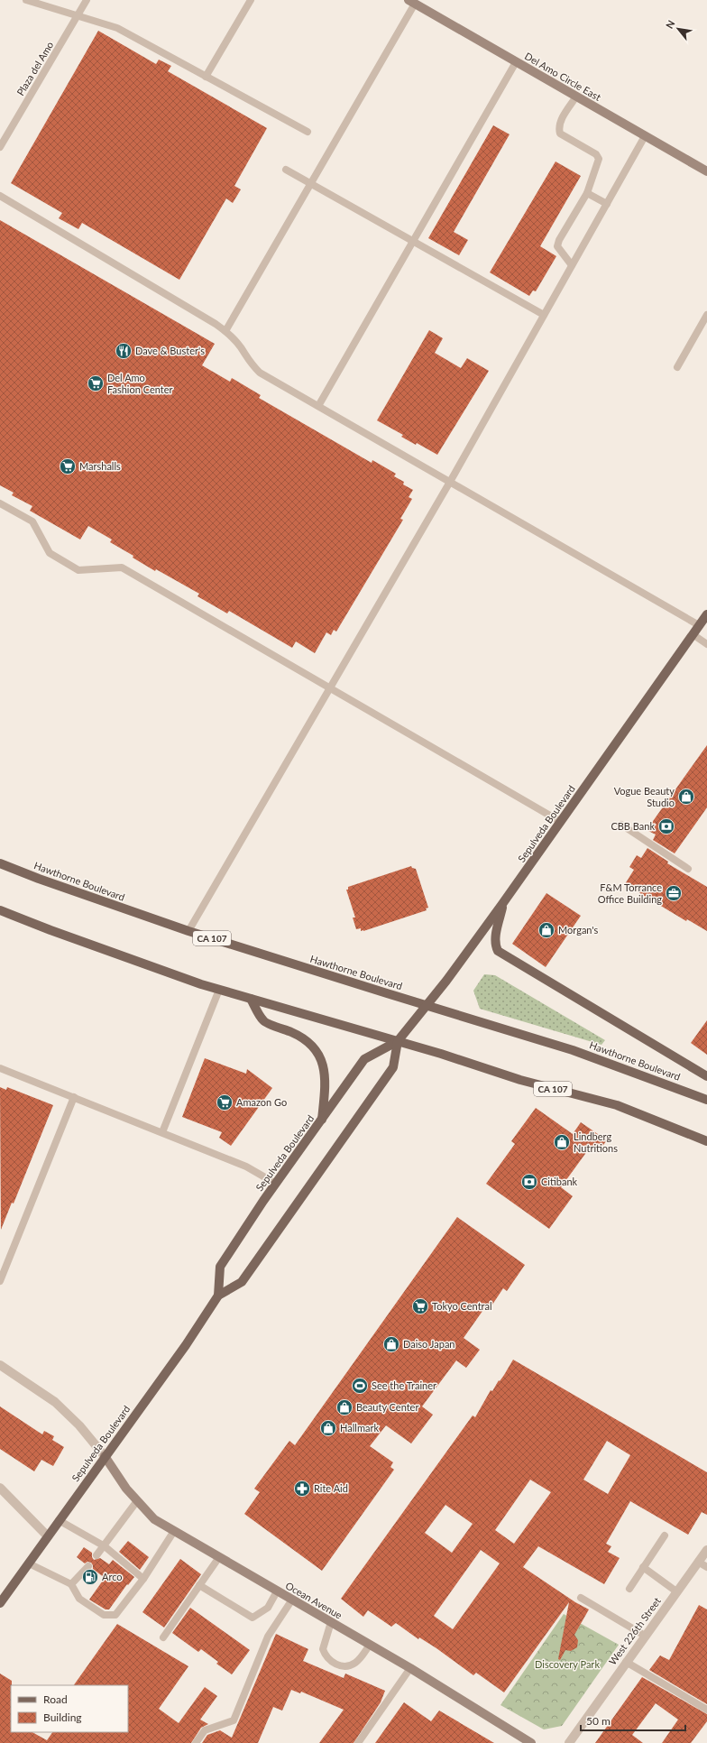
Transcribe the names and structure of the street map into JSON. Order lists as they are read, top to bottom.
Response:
{
  "streets": {
    "main road": ["Sepulveda Boulevard", "Hawthorne Boulevard", "CA 107"],
    "street": ["Del Amo Circle East", "Ocean Avenue", "West 226th Street"],
    "lane": ["Plaza del Amo"]
  },
  "crossings": [
    ["Sepulveda Boulevard", "Hawthorne Boulevard"],
    ["Sepulveda Boulevard", "CA 107"],
    ["Sepulveda Boulevard", "Ocean Avenue"]
  ],
  "parks": ["Discovery Park"],
  "places": {
    "restaurant": ["Dave & Buster's"],
    "supermarket": [
      "Del Amo Fashion Center",
      "Marshalls",
      "Amazon Go",
      "Tokyo Central"
    ],
    "shop": [
      "Vogue Beauty Studio",
      "Morgan's",
      "Lindberg Nutritions",
      "Daiso Japan",
      "Beauty Center",
      "Hallmark"
    ],
    "bank": ["CBB Bank", "Citibank"],
    "office": ["F&M Torrance Office Building"],
    "sports": ["See the Trainer"],
    "pharmacy": ["Rite Aid"],
    "fuel station": ["Arco"]
  },
  "legend": ["Road", "Building"],
  "scale_bar": "50 m",
  "north": "top left"
}
